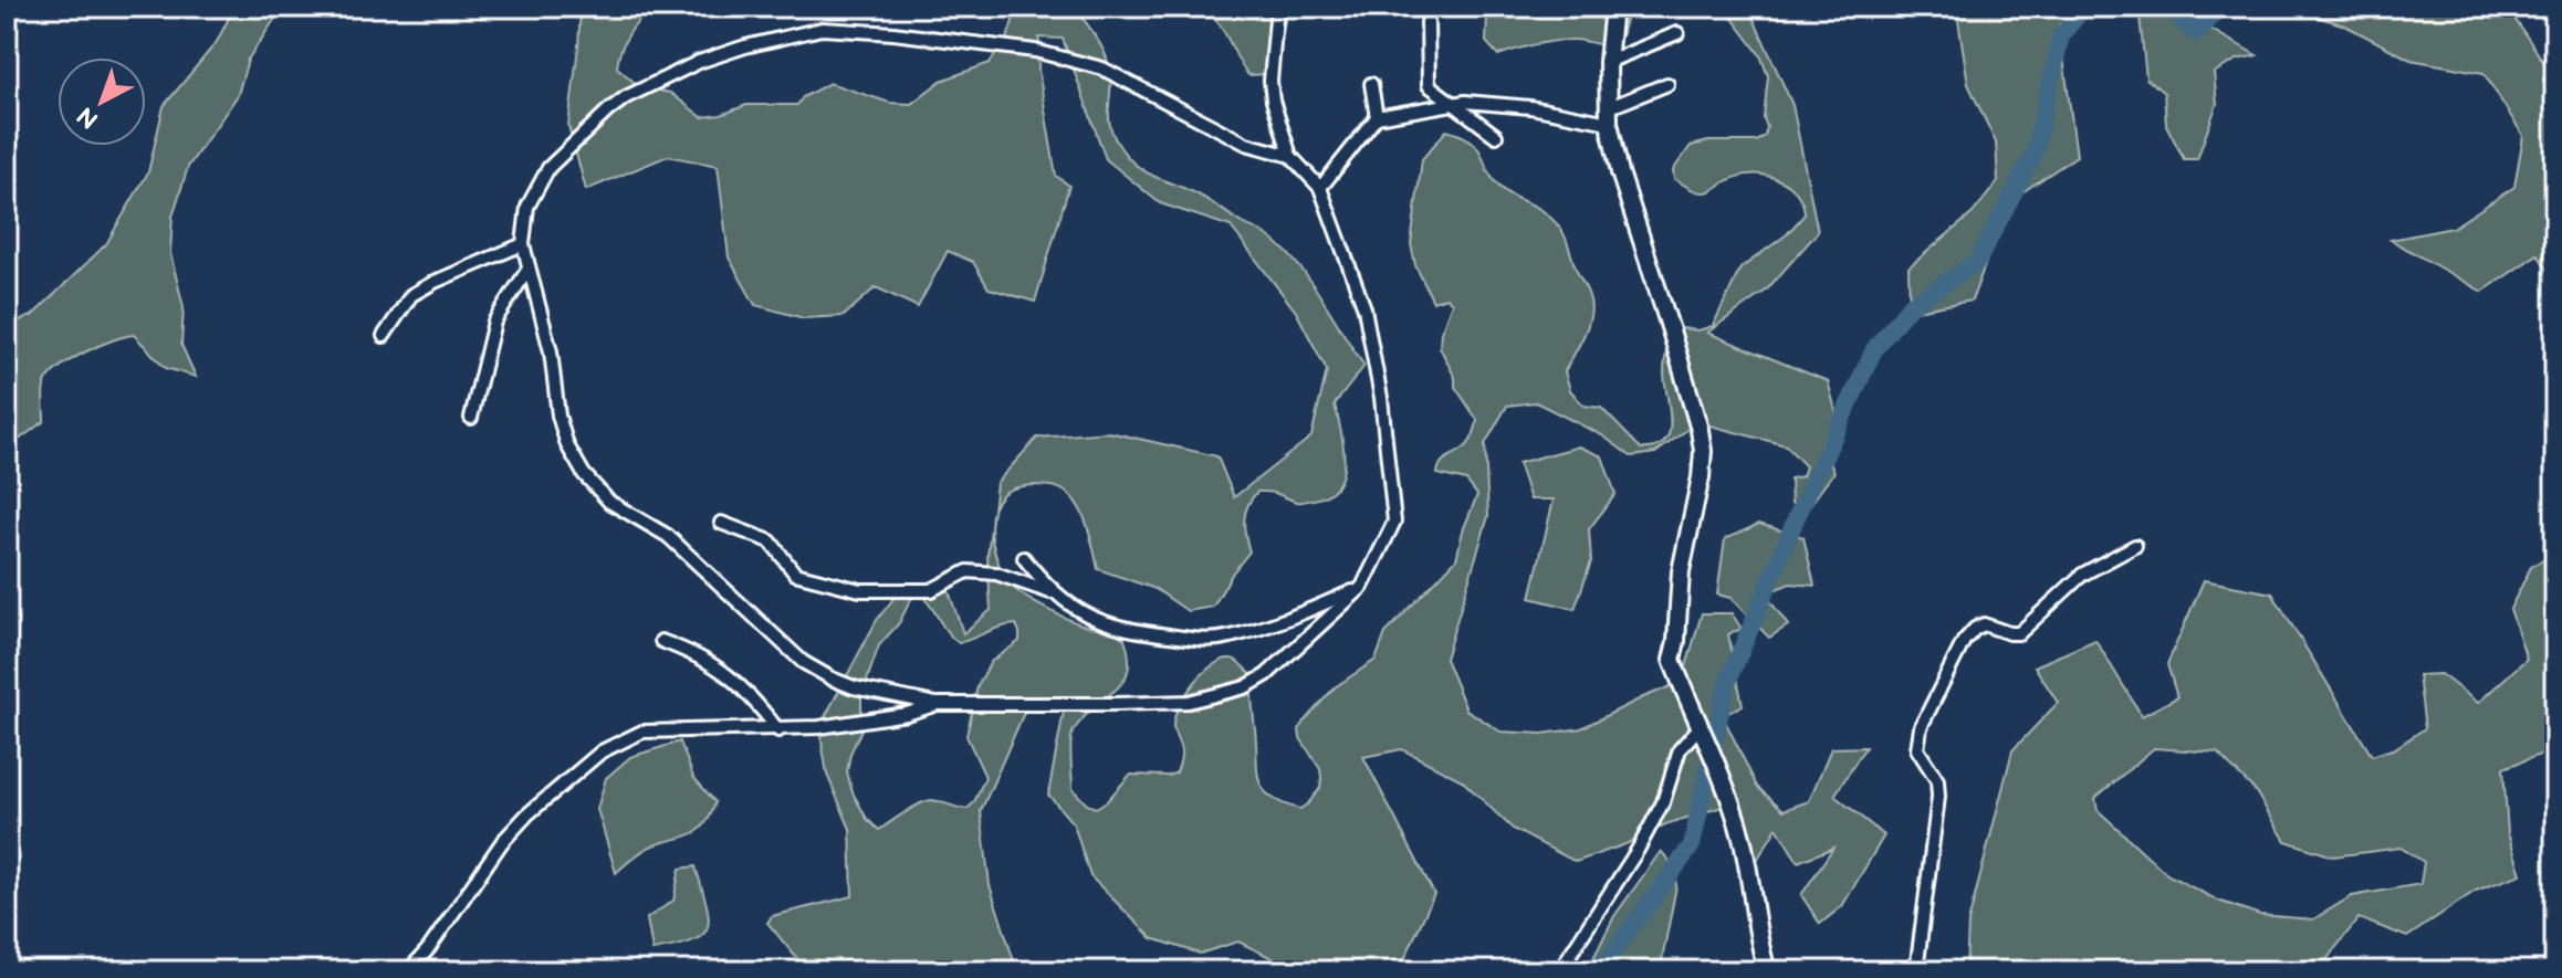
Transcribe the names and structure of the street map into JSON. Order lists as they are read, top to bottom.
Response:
{
  "north": "bottom left"
}
